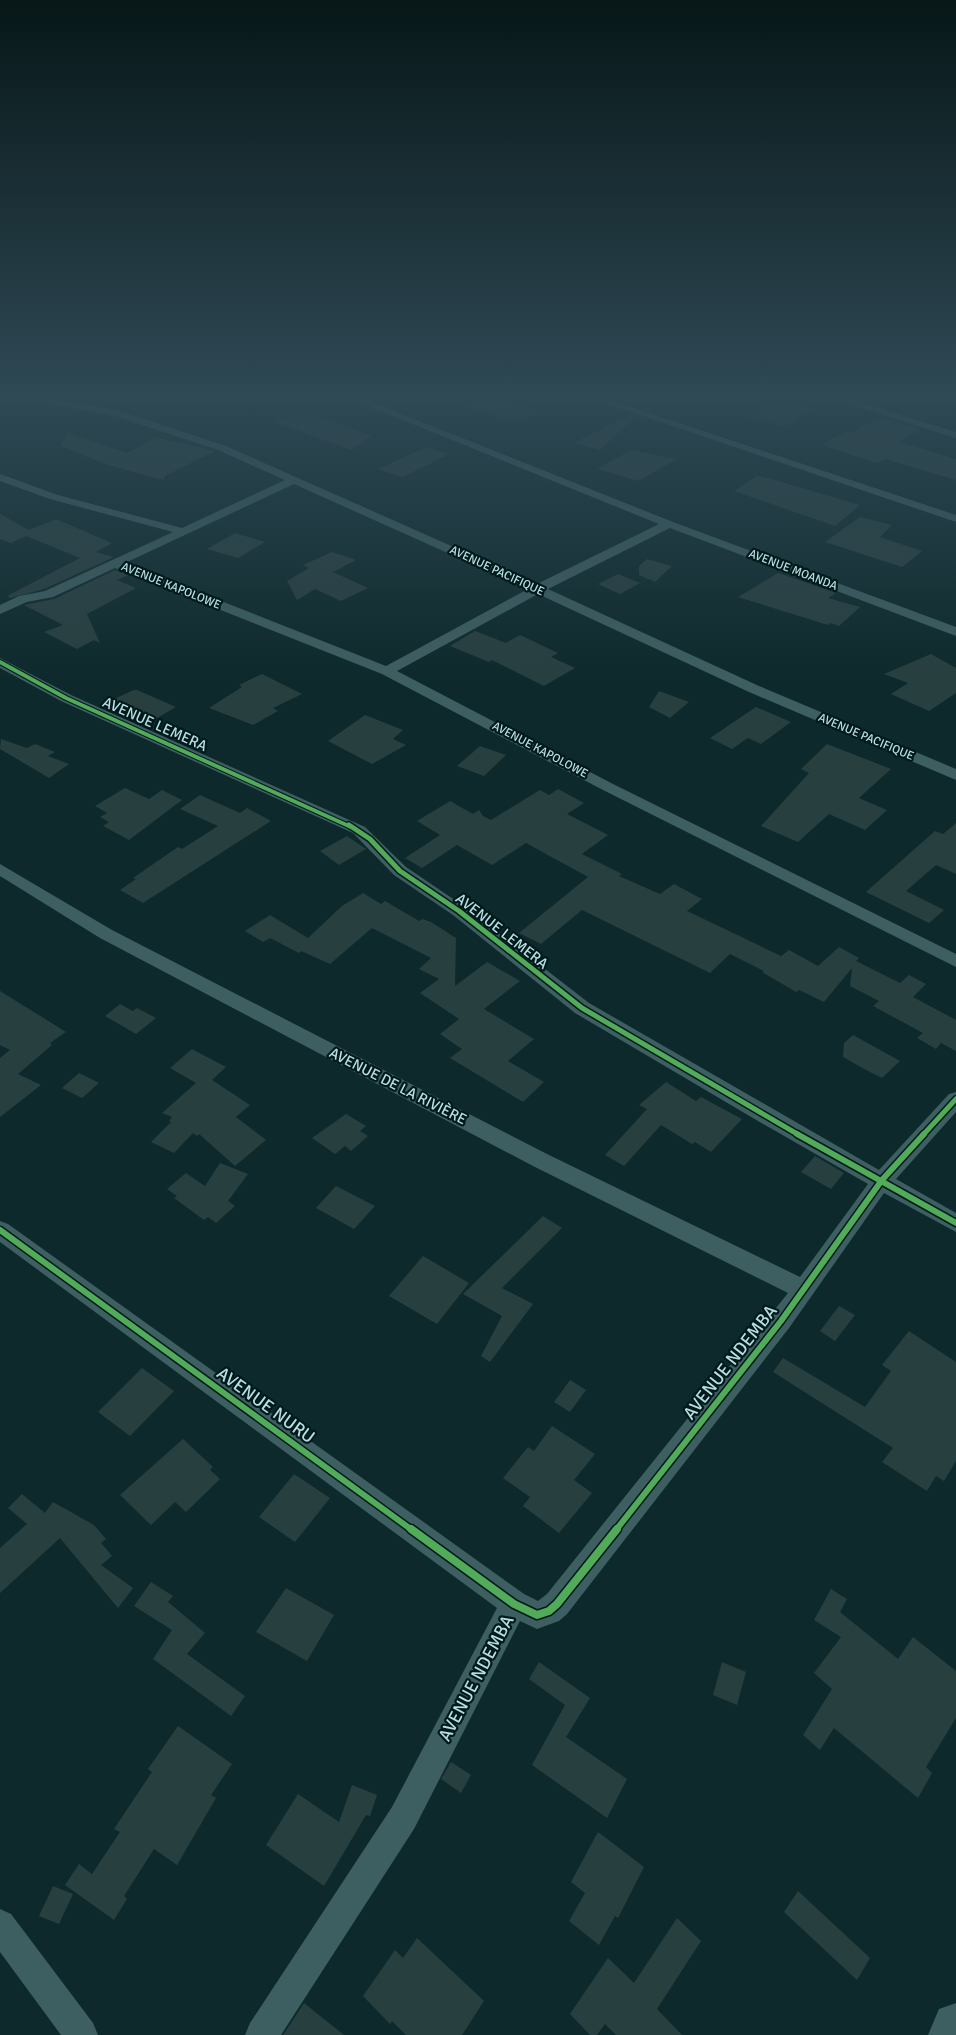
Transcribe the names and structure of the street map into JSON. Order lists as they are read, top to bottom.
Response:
{
  "streets": {
    "street": [
      "AVENUE MOANDA",
      "AVENUE PACIFIQUE",
      "AVENUE KAPOLOWE",
      "AVENUE LEMERA",
      "AVENUE DE LA RIVIÈRE",
      "AVENUE NDEMBA",
      "AVENUE NURU"
    ]
  },
  "crossings": [
    ["AVENUE LEMERA", "AVENUE NDEMBA"],
    ["AVENUE DE LA RIVIÈRE", "AVENUE NDEMBA"],
    ["AVENUE NDEMBA", "AVENUE NURU"]
  ]
}
